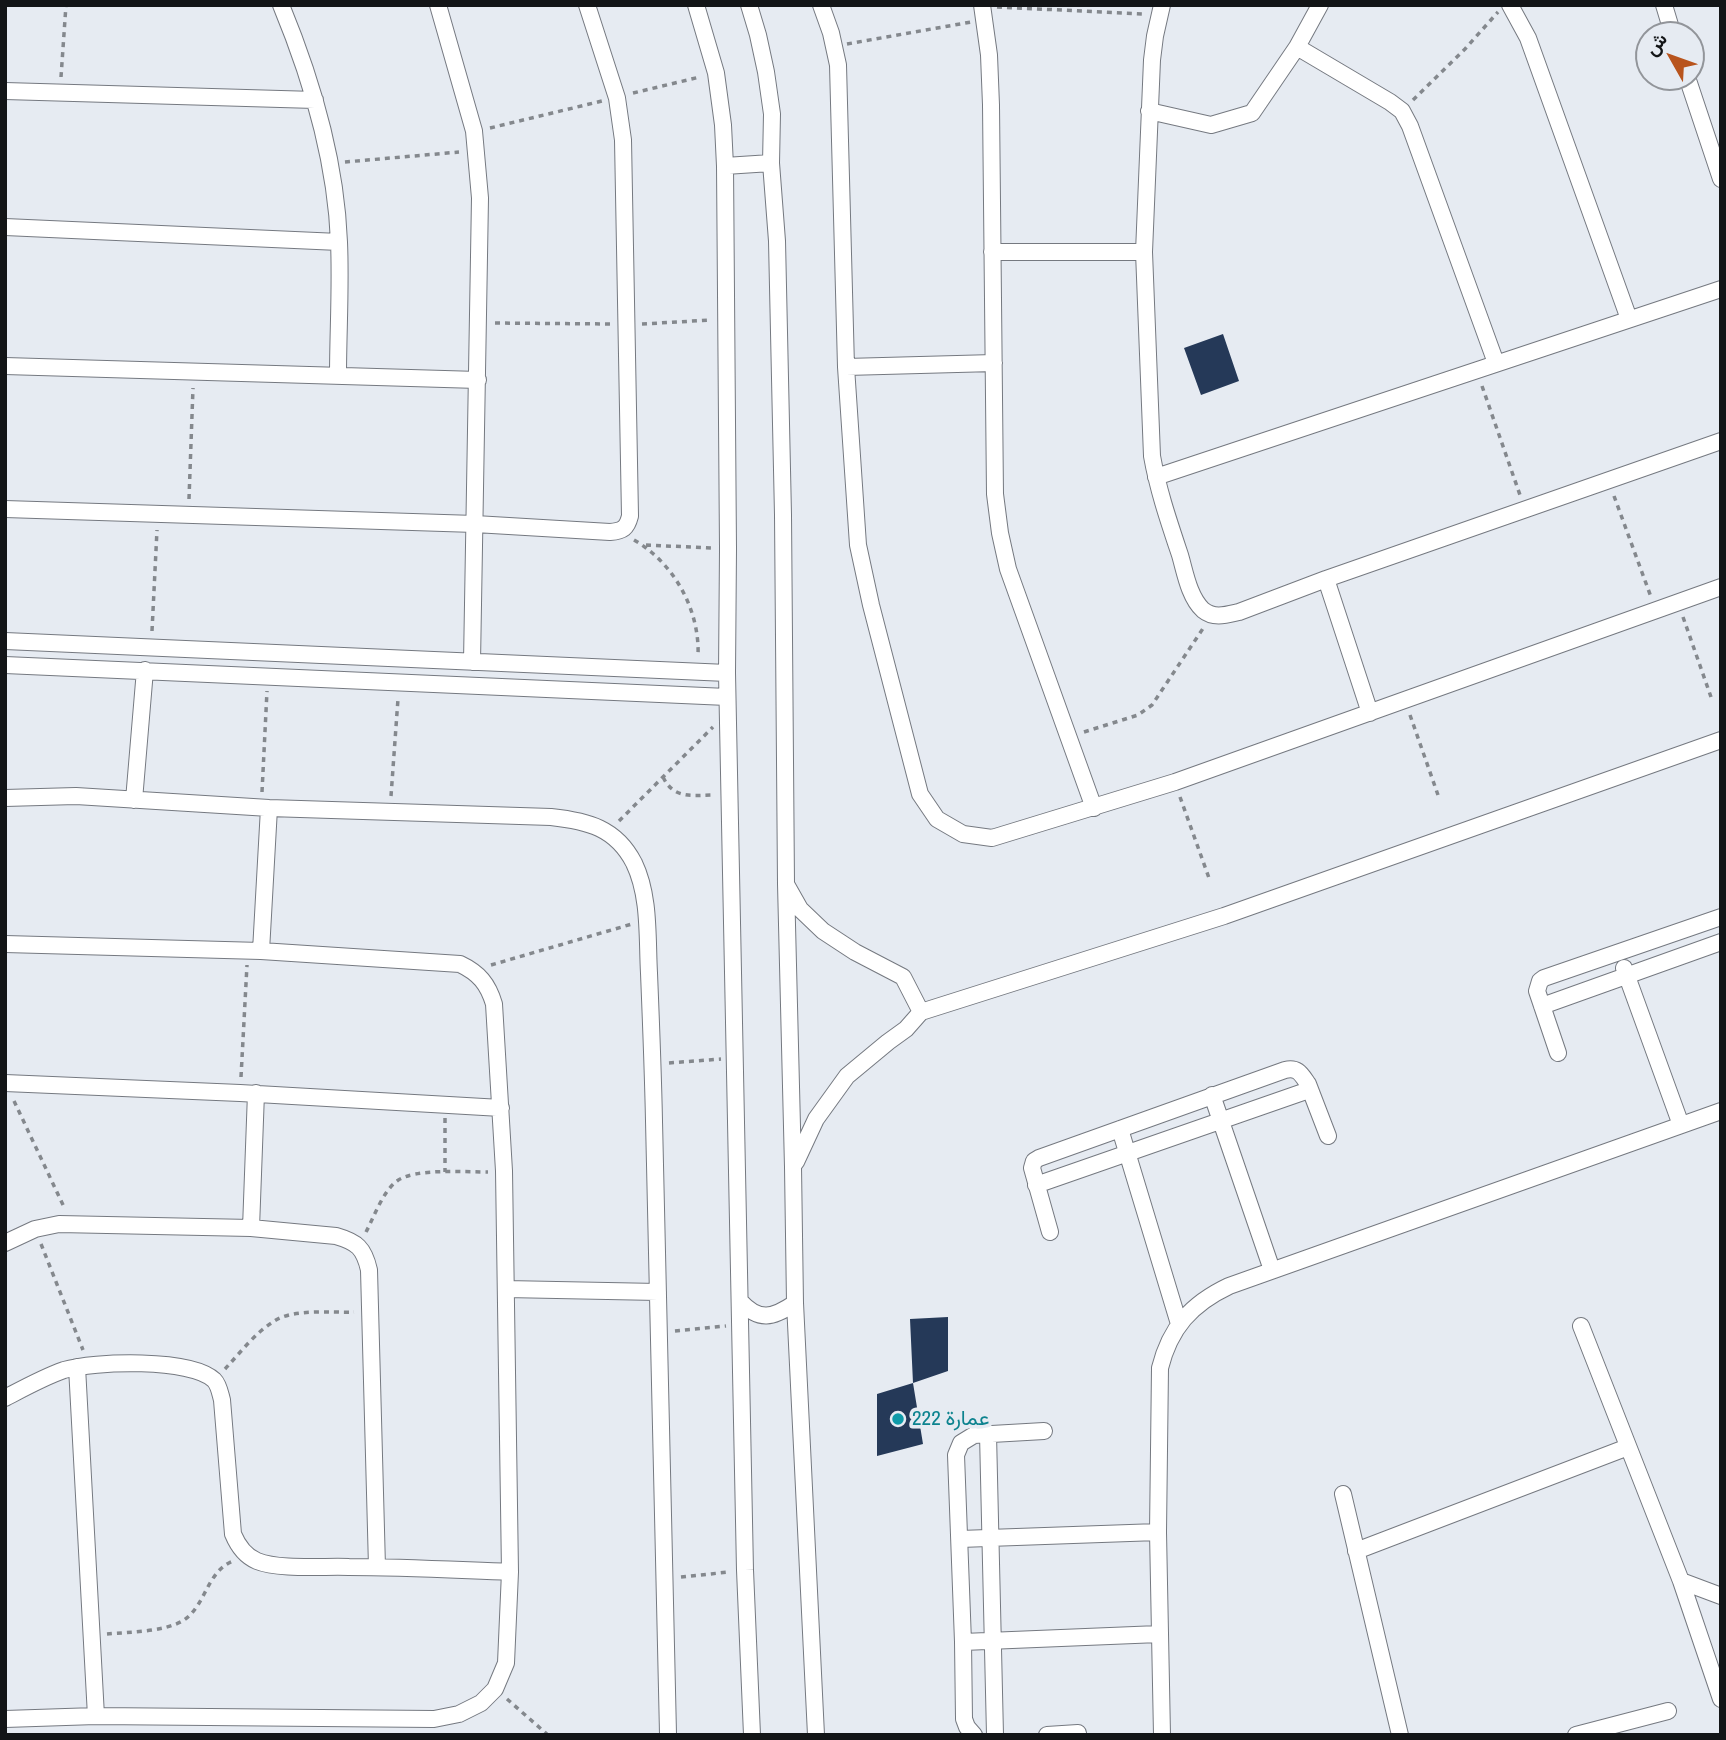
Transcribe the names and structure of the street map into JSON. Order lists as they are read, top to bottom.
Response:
{
  "places": ["عمارة 222"],
  "north": "top left"
}
